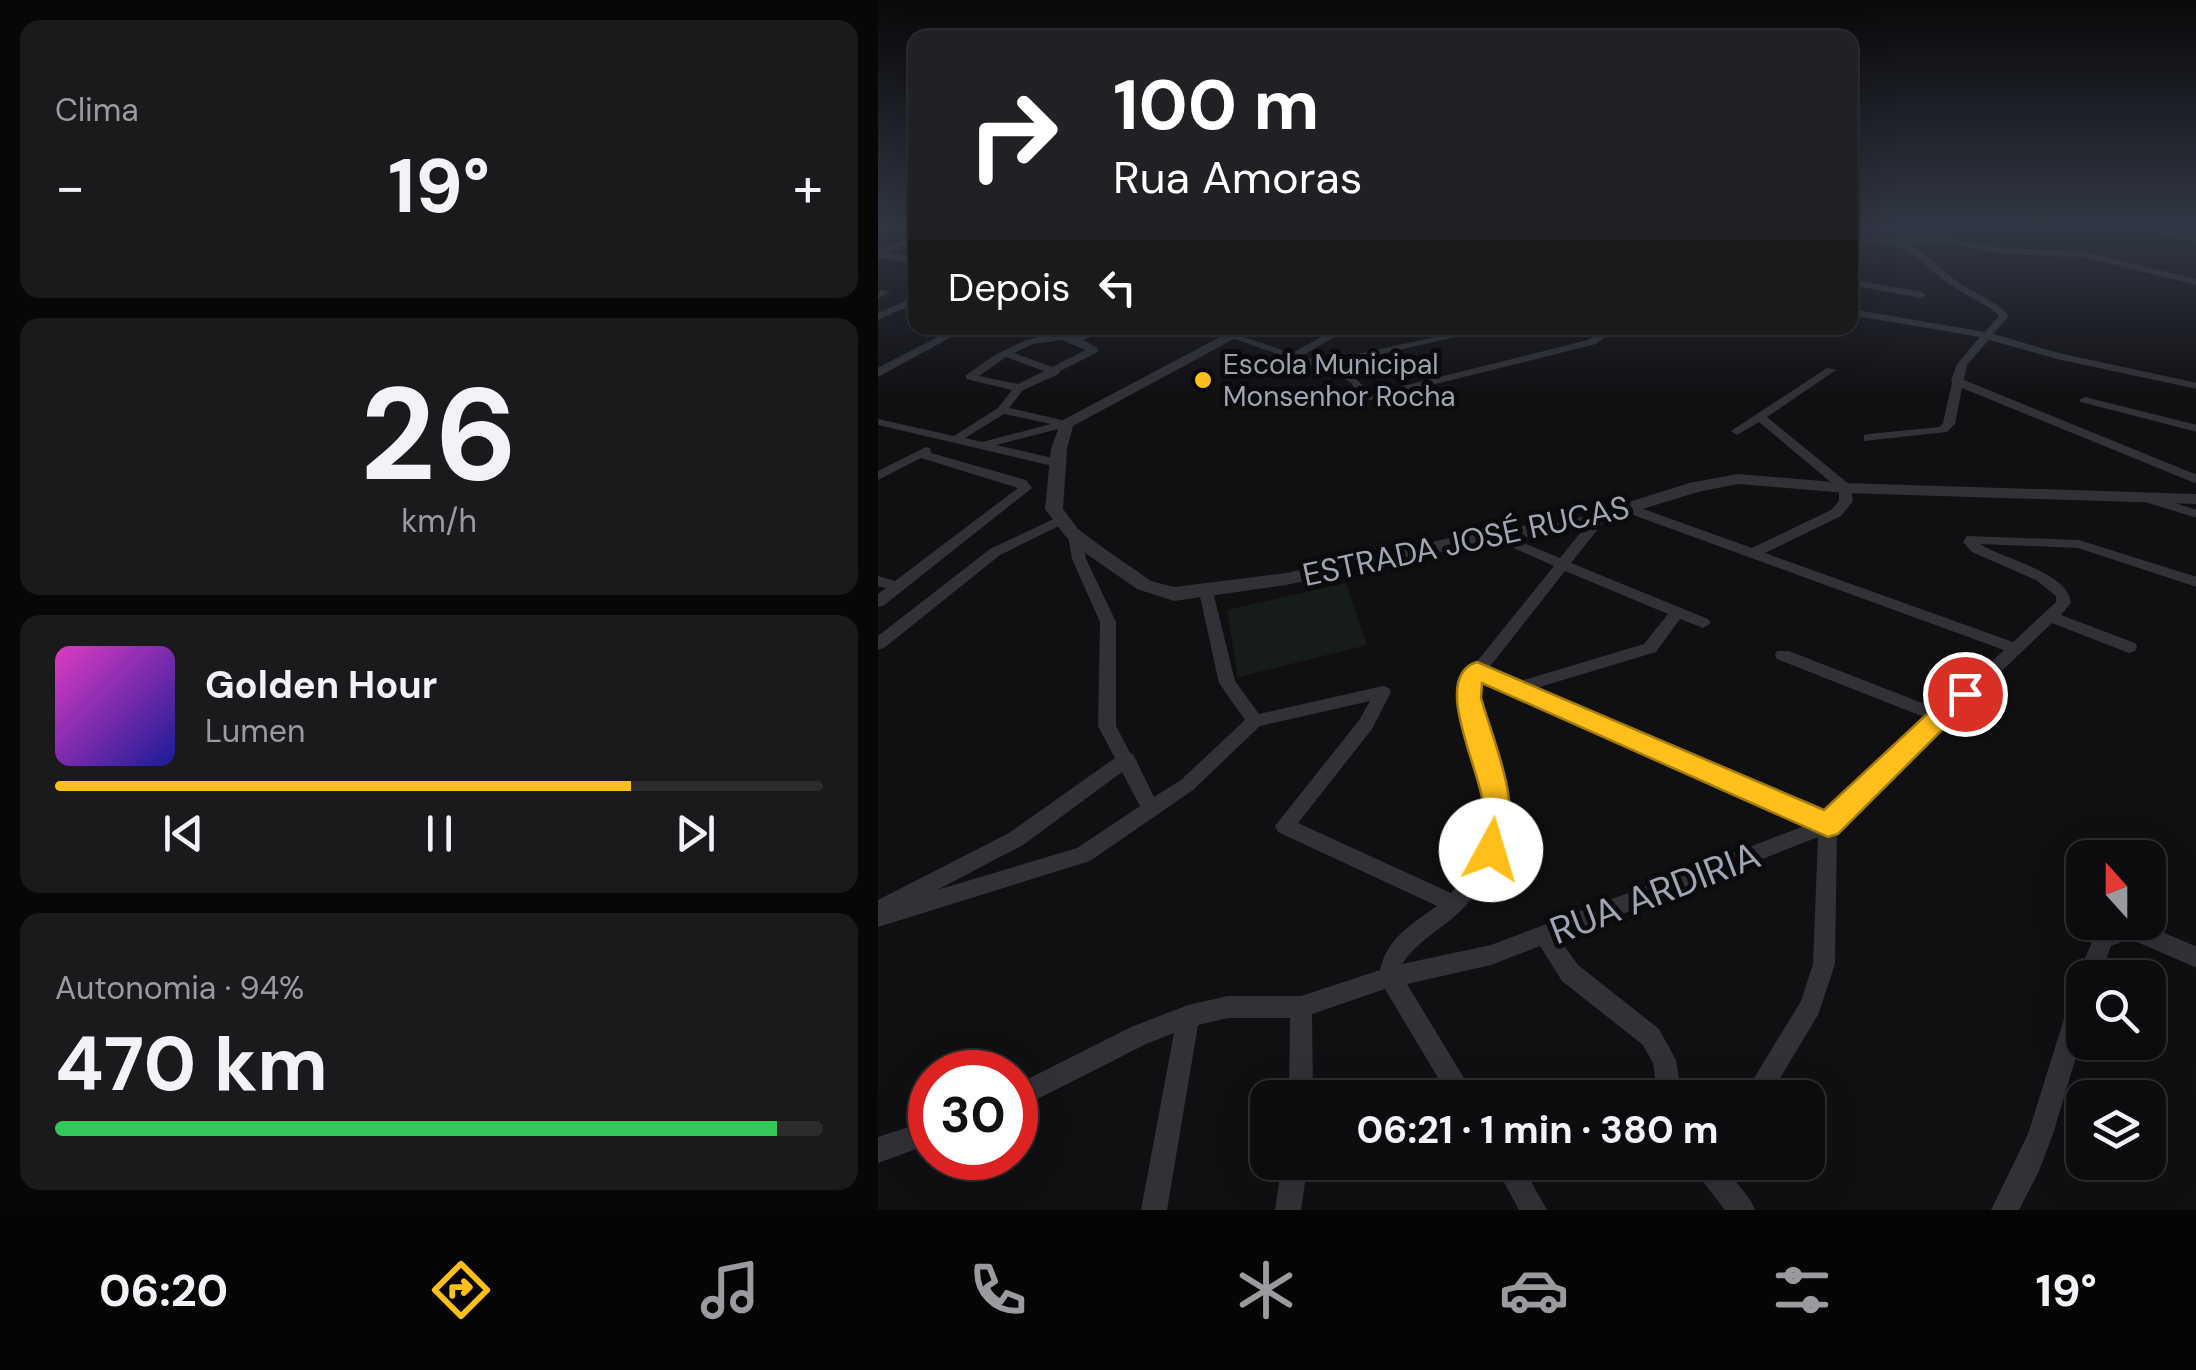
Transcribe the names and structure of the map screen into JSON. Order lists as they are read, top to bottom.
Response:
{
  "streets": {
    "street": ["ESTRADA JOSÉ RUCAS", "RUA ARDIRIA"]
  },
  "places": ["Escola Municipal Monsenhor Rocha"],
  "north": "top",
  "page": {
    "tile": [
      "Clima",
      ["26", "km/h"],
      ["Autonomia · 94%", "470 km"]
    ],
    "turn": ["100 m", "Rua Amoras"],
    "heat": ["−", "19°", "+"],
    "then": "Depois",
    "song": ["Golden Hour", "Lumen"],
    "limit": "30",
    "trip": "06:21 · 1 min · 380 m",
    "tabs": ["06:20", "19°"]
  }
}
